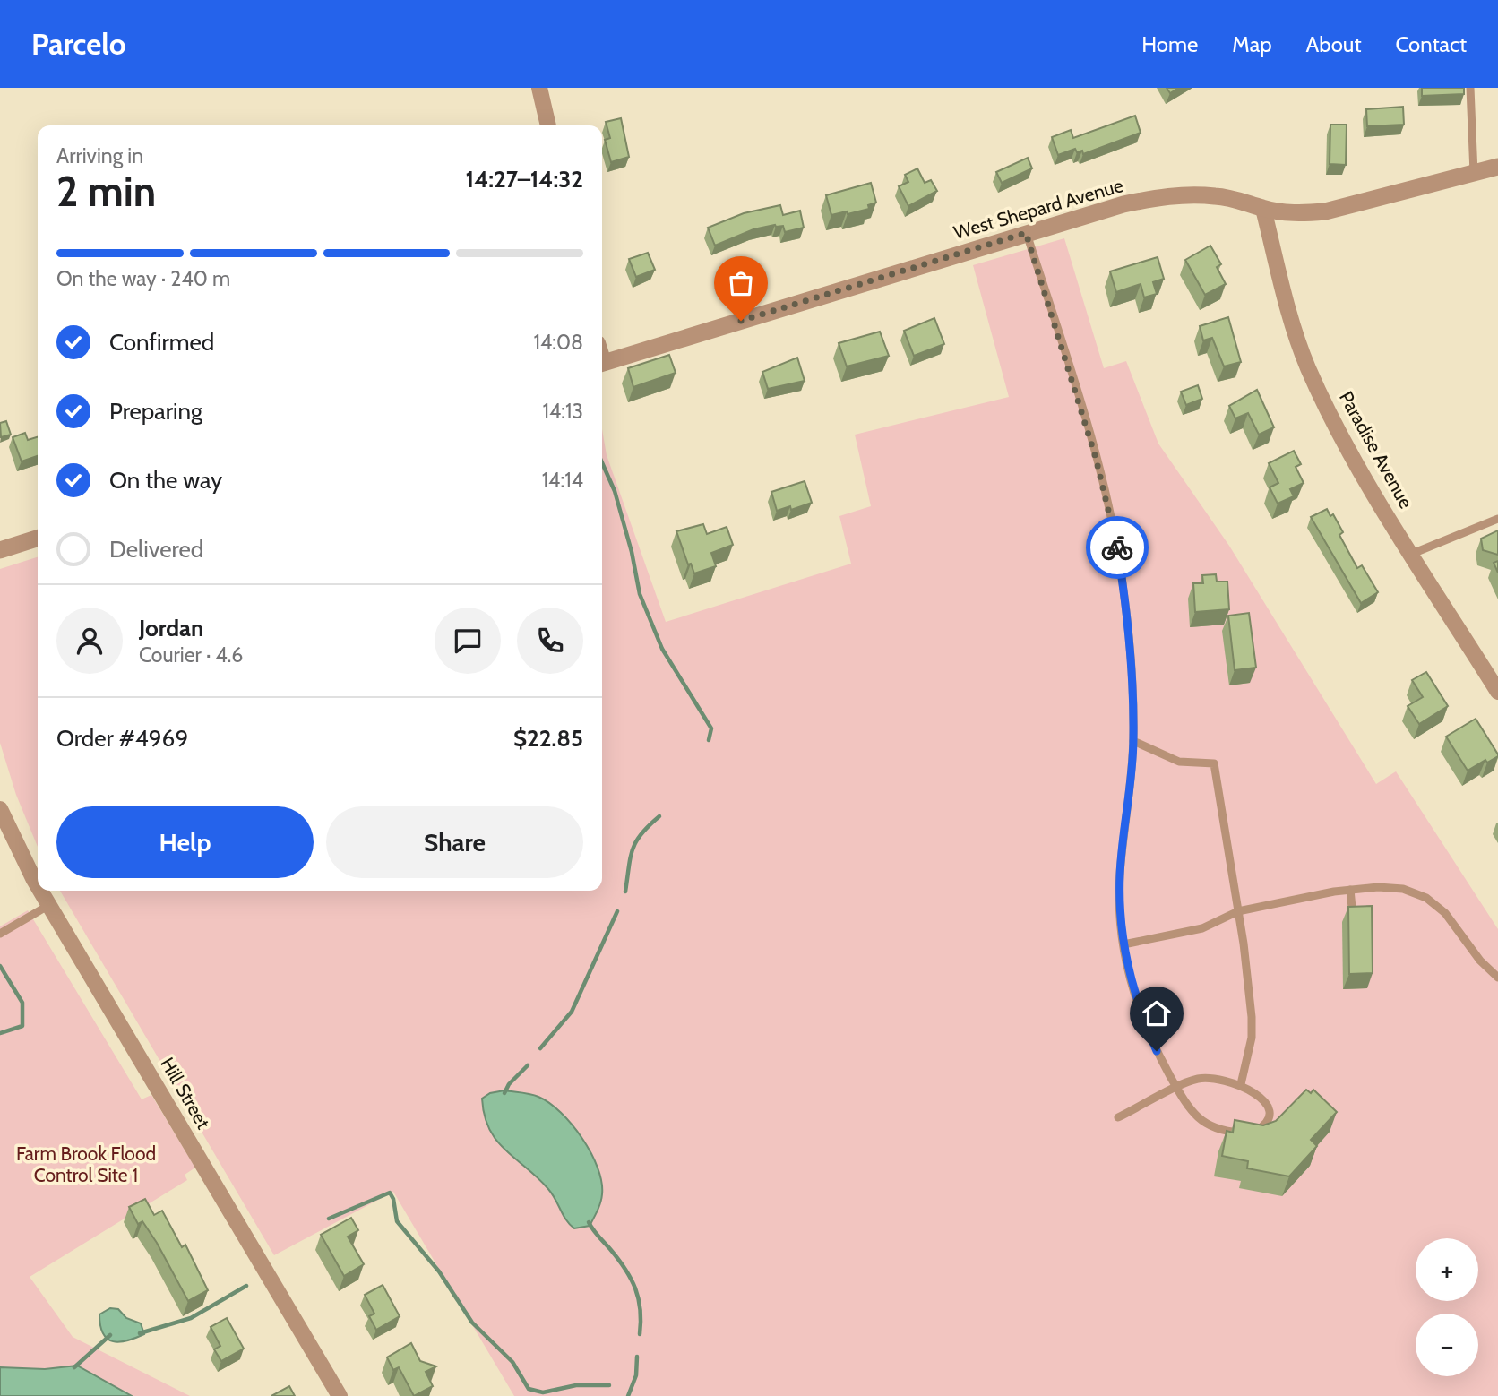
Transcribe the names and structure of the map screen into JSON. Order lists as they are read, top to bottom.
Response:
{
  "streets": {
    "street": ["West Shepard Avenue", "Paradise Avenue", "Hill Street"]
  },
  "crossings": [
    ["West Shepard Avenue", "Paradise Avenue"]
  ],
  "parks": ["Farm Brook Flood Control Site 1"],
  "page": {
    "header": "Parcelo",
    "nav": [
      "Home",
      "Map",
      "About",
      "Contact"
    ],
    "heading": ["2 min", "Arriving in", "14:27–14:32"],
    "panel": [
      "Jordan",
      "Courier · 4.6",
      "Order #4969",
      "$22.85"
    ],
    "bar": "On the way · 240 m",
    "list": [
      ["Confirmed", "14:08"],
      ["Preparing", "14:13"],
      ["On the way", "14:14"],
      "Delivered"
    ],
    "buttons": ["Help", "Share"],
    "map_buttons": ["+", "−"]
  }
}
